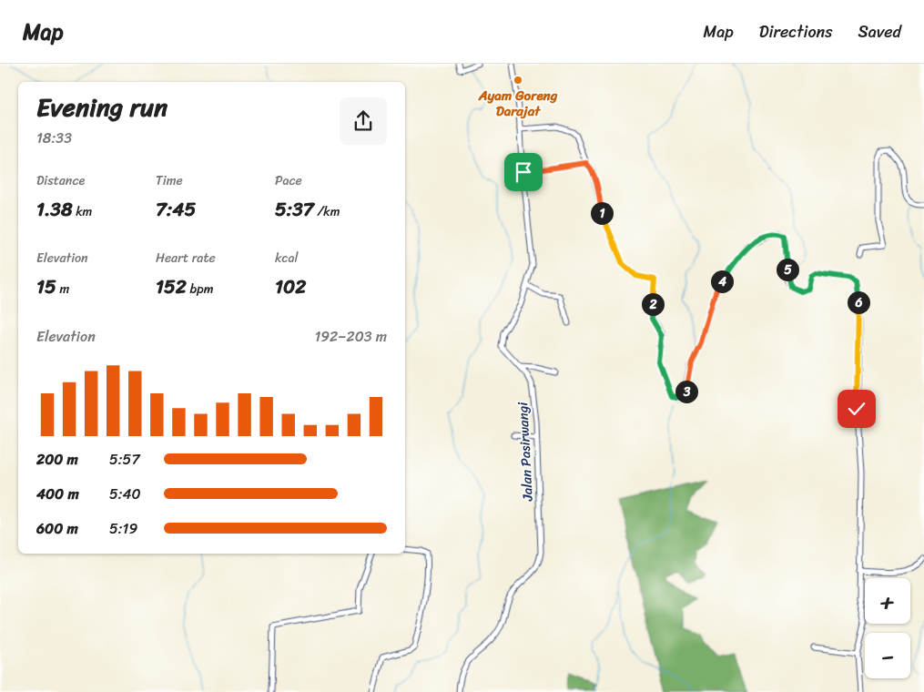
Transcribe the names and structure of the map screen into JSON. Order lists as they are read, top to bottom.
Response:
{
  "streets": {
    "street": ["Jalan Pasirwangi"]
  },
  "places": ["Ayam Goreng Darajat"],
  "page": {
    "header": "Map",
    "nav": ["Map", "Directions", "Saved"],
    "heading": ["Evening run", "18:33"],
    "stats": [
      ["Distance", "1.38 km"],
      ["Time", "7:45"],
      ["Pace", "5:37 /km"],
      ["Elevation", "15 m"],
      ["Heart rate", "152 bpm"],
      ["kcal", "102"]
    ],
    "pins": [
      "1",
      "5",
      "4",
      "6",
      "2",
      "3"
    ],
    "chart": ["Elevation", "192–203 m"],
    "list": [
      {
        "name": "200 m",
        "note": "5:57"
      },
      {
        "name": "400 m",
        "note": "5:40"
      },
      {
        "name": "600 m",
        "note": "5:19"
      }
    ],
    "map_buttons": ["+", "−"]
  }
}
